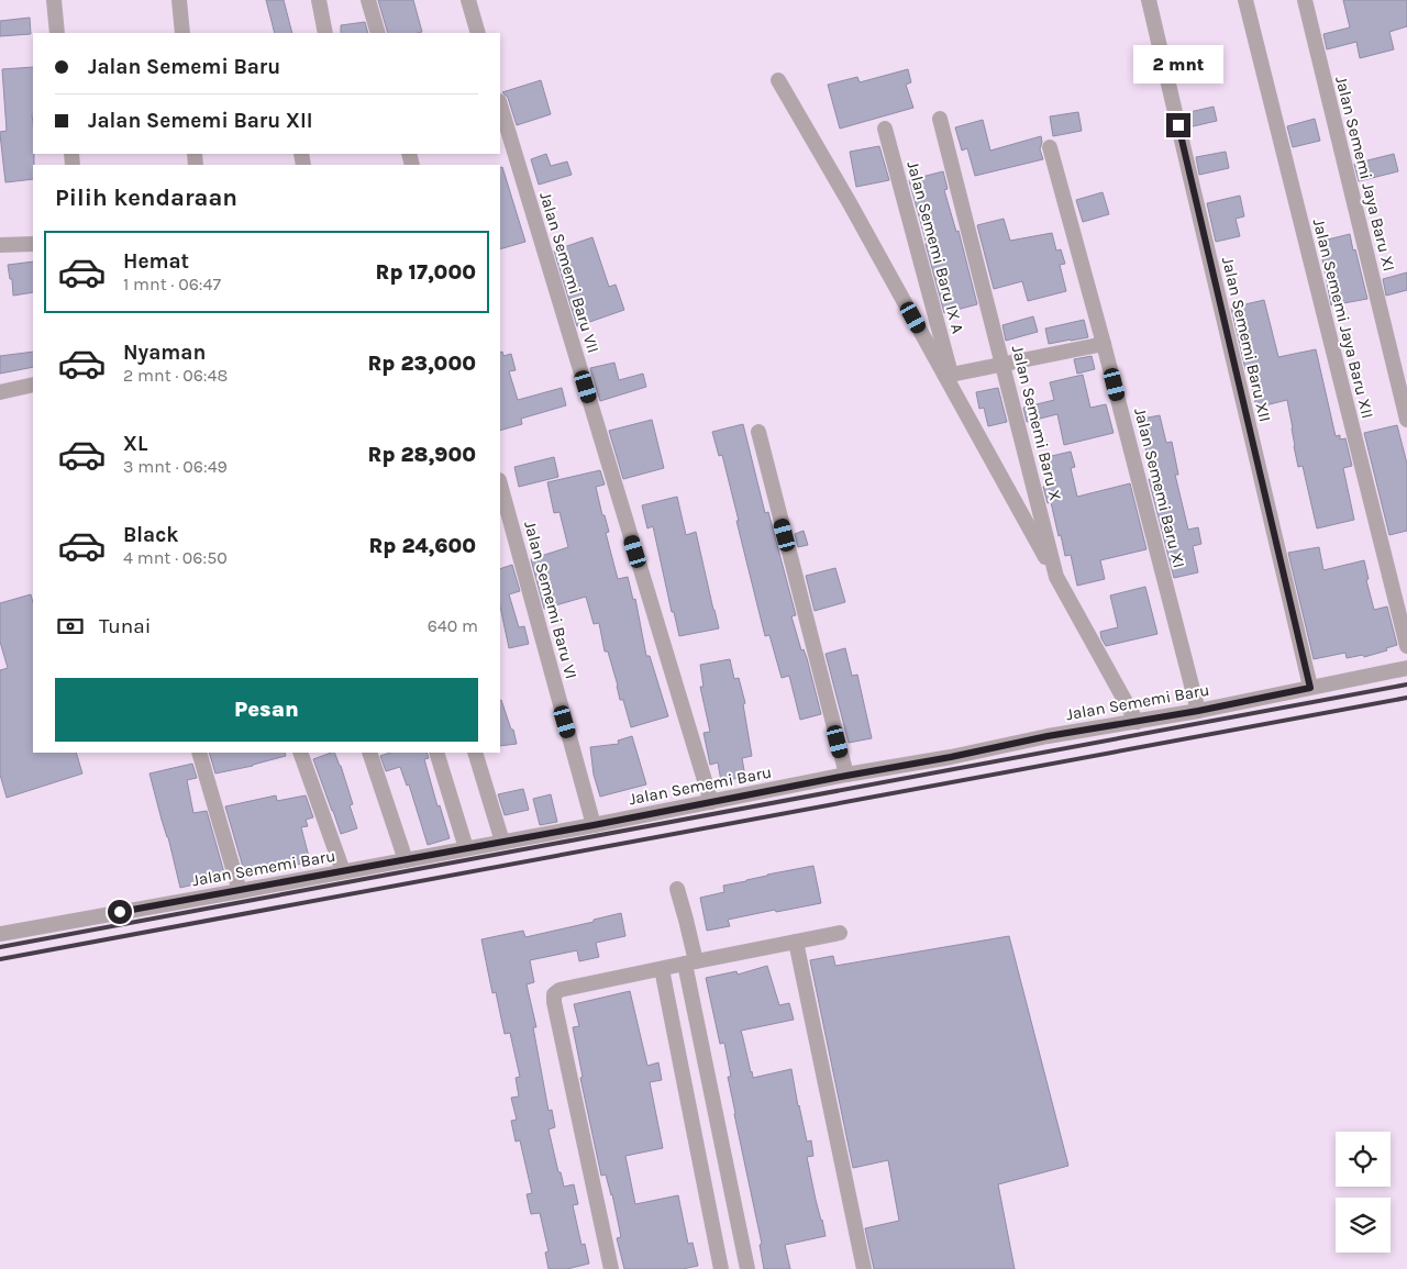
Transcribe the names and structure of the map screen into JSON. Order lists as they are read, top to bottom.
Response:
{
  "streets": {
    "street": [
      "Jalan Sememi Jaya Baru XI",
      "Jalan Sememi Baru IX A",
      "Jalan Sememi Baru VII",
      "Jalan Sememi Jaya Baru XII",
      "Jalan Sememi Baru XII",
      "Jalan Sememi Baru X",
      "Jalan Sememi Baru XI",
      "Jalan Sememi Baru VI",
      "Jalan Sememi Baru"
    ]
  },
  "crossings": [
    ["Jalan Sememi Baru VII", "Jalan Sememi Baru"],
    ["Jalan Sememi Baru XII", "Jalan Sememi Baru"],
    ["Jalan Sememi Baru X", "Jalan Sememi Baru"],
    ["Jalan Sememi Baru XI", "Jalan Sememi Baru"],
    ["Jalan Sememi Baru VI", "Jalan Sememi Baru"]
  ],
  "page": {
    "banner": ["Jalan Sememi Baru", "Jalan Sememi Baru XII"],
    "bubble": "2 mnt",
    "heading": "Pilih kendaraan",
    "list": [
      {
        "name": "Hemat",
        "note": "1 mnt · 06:47",
        "value": "Rp 17,000"
      },
      {
        "name": "Nyaman",
        "note": "2 mnt · 06:48",
        "value": "Rp 23,000"
      },
      {
        "name": "XL",
        "note": "3 mnt · 06:49",
        "value": "Rp 28,900"
      },
      {
        "name": "Black",
        "note": "4 mnt · 06:50",
        "value": "Rp 24,600"
      }
    ],
    "pay": ["Tunai", "640 m"],
    "buttons": "Pesan"
  }
}
